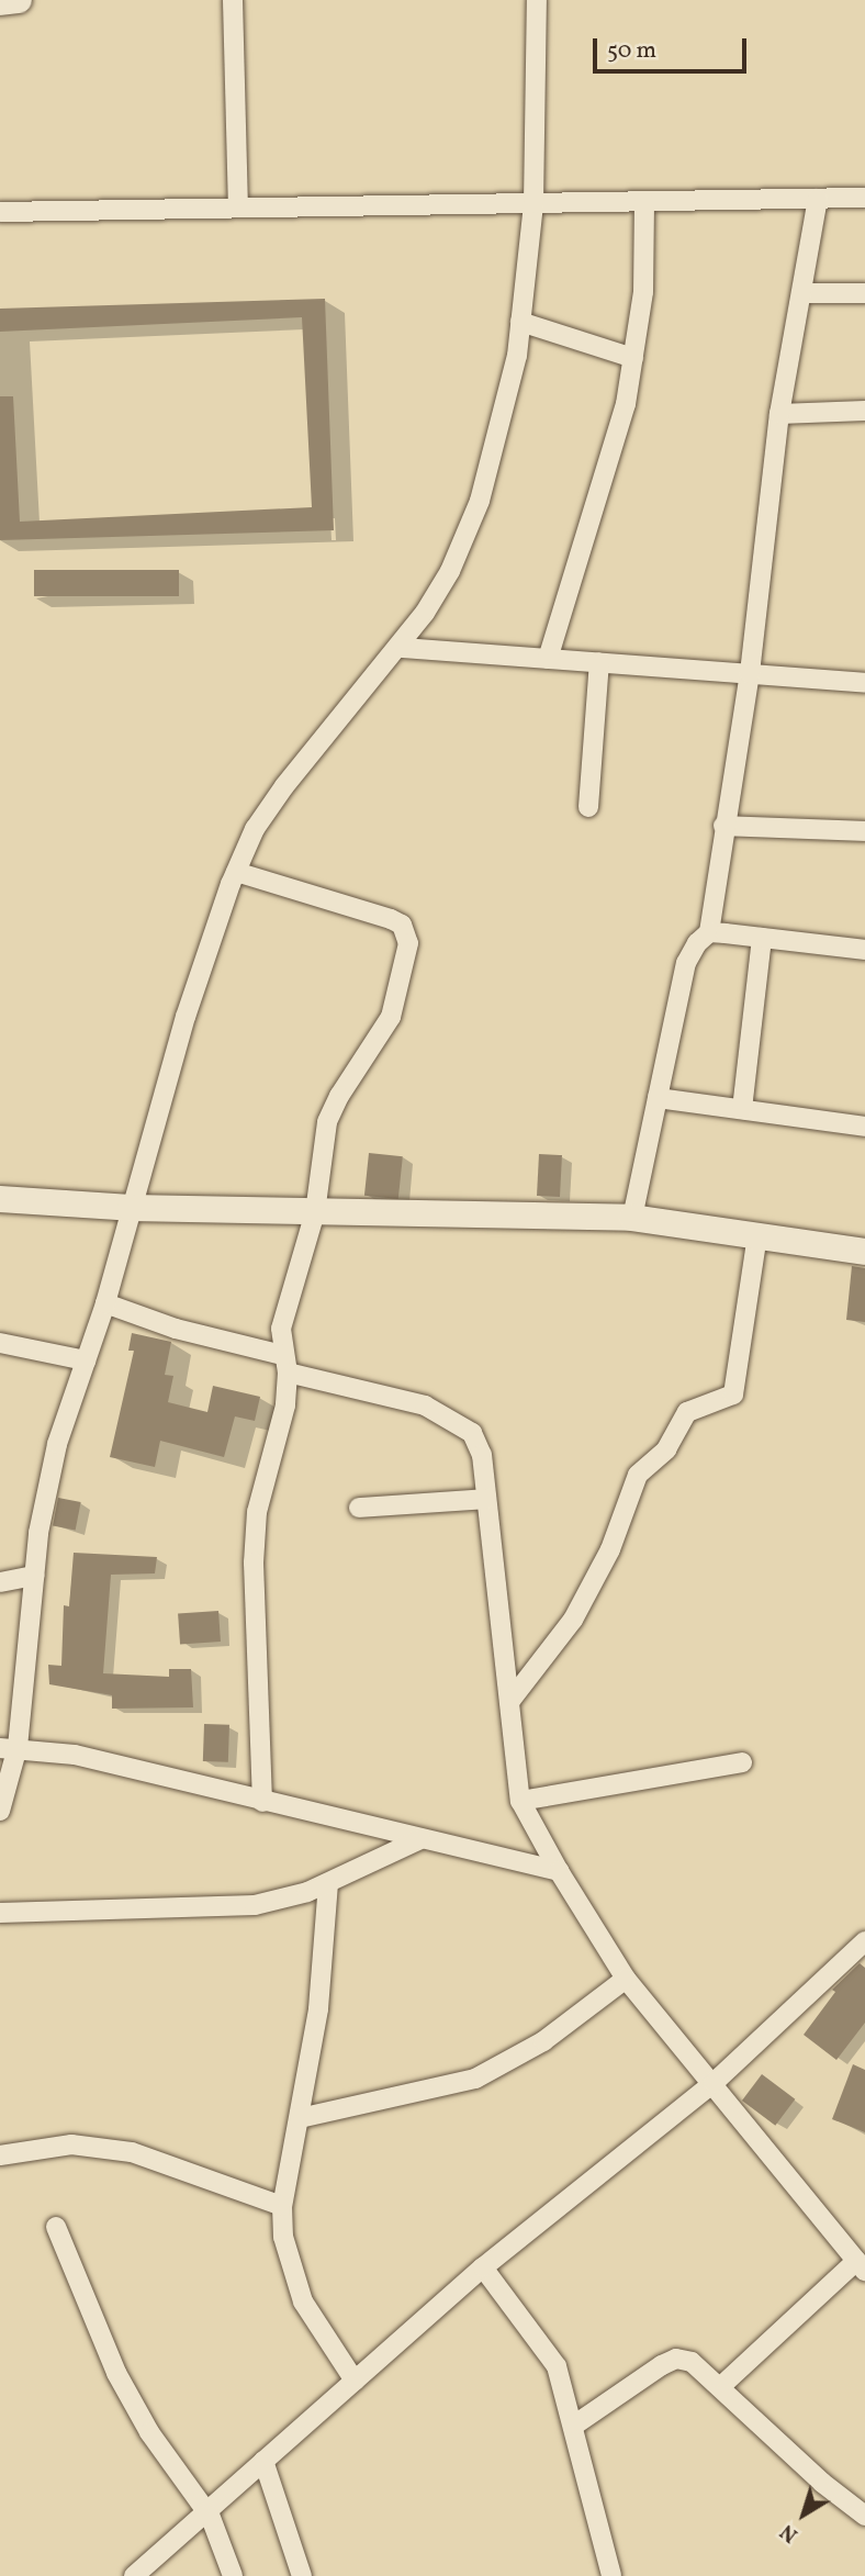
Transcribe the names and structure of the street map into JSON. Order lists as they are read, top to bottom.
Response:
{
  "scale_bar": "50 m",
  "north": "bottom left"
}
